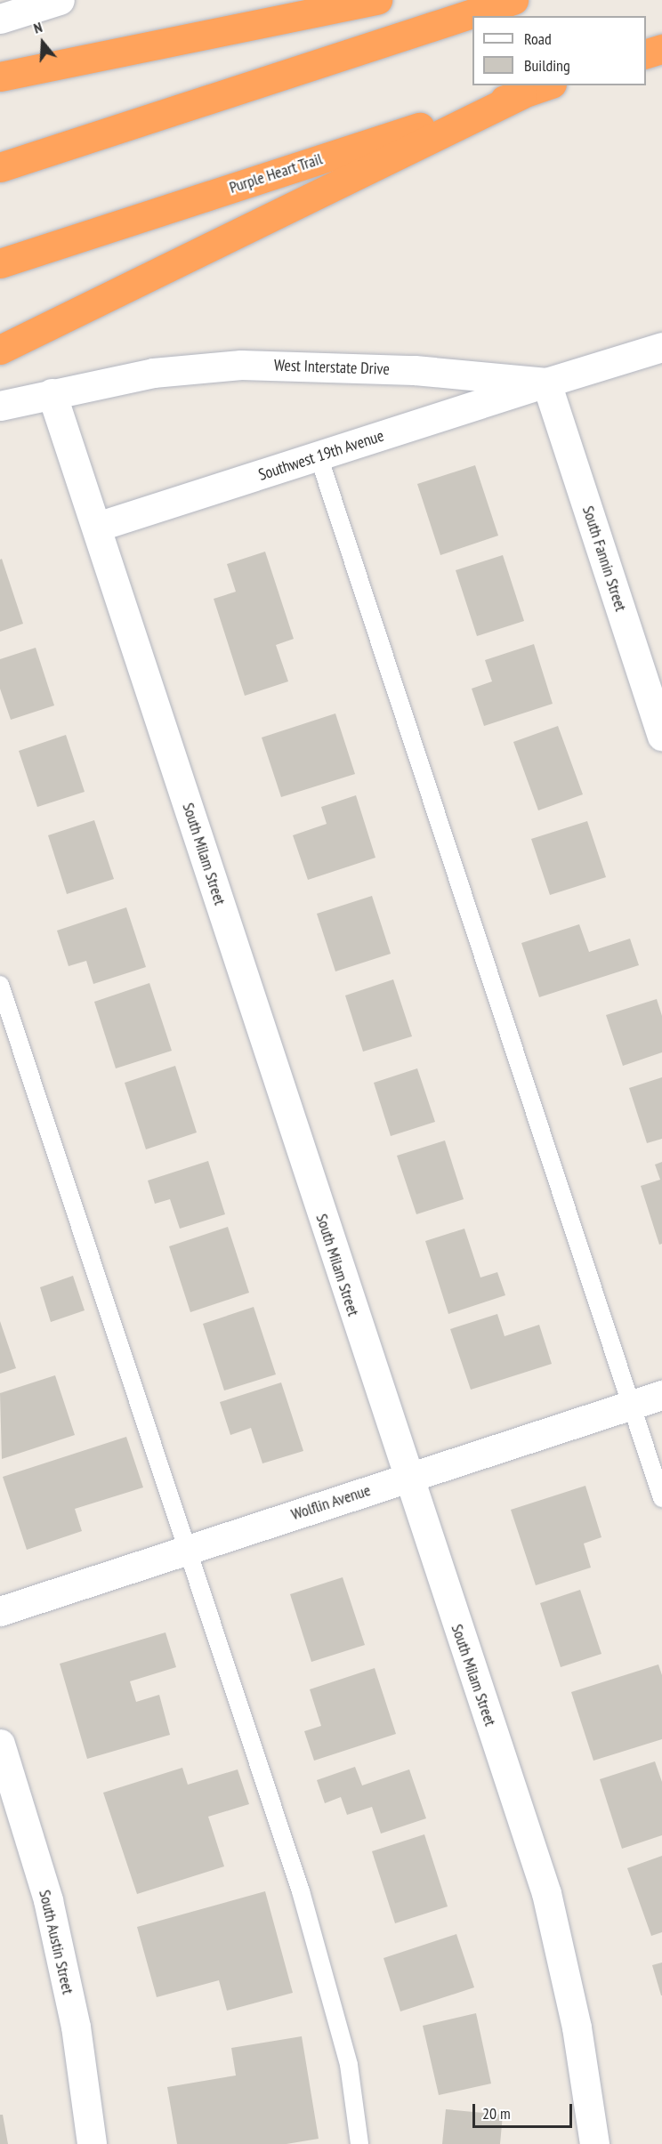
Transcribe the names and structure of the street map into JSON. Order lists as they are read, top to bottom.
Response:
{
  "streets": {
    "highway": ["Purple Heart Trail"],
    "street": [
      "West Interstate Drive",
      "Southwest 19th Avenue",
      "South Fannin Street",
      "South Milam Street",
      "Wolflin Avenue",
      "South Austin Street"
    ]
  },
  "crossings": [
    ["West Interstate Drive", "Southwest 19th Avenue"],
    ["West Interstate Drive", "South Fannin Street"],
    ["West Interstate Drive", "South Milam Street"],
    ["Southwest 19th Avenue", "South Fannin Street"],
    ["Southwest 19th Avenue", "South Milam Street"],
    ["South Milam Street", "Wolflin Avenue"]
  ],
  "legend": ["Road", "Building"],
  "scale_bar": "20 m",
  "north": "top"
}
